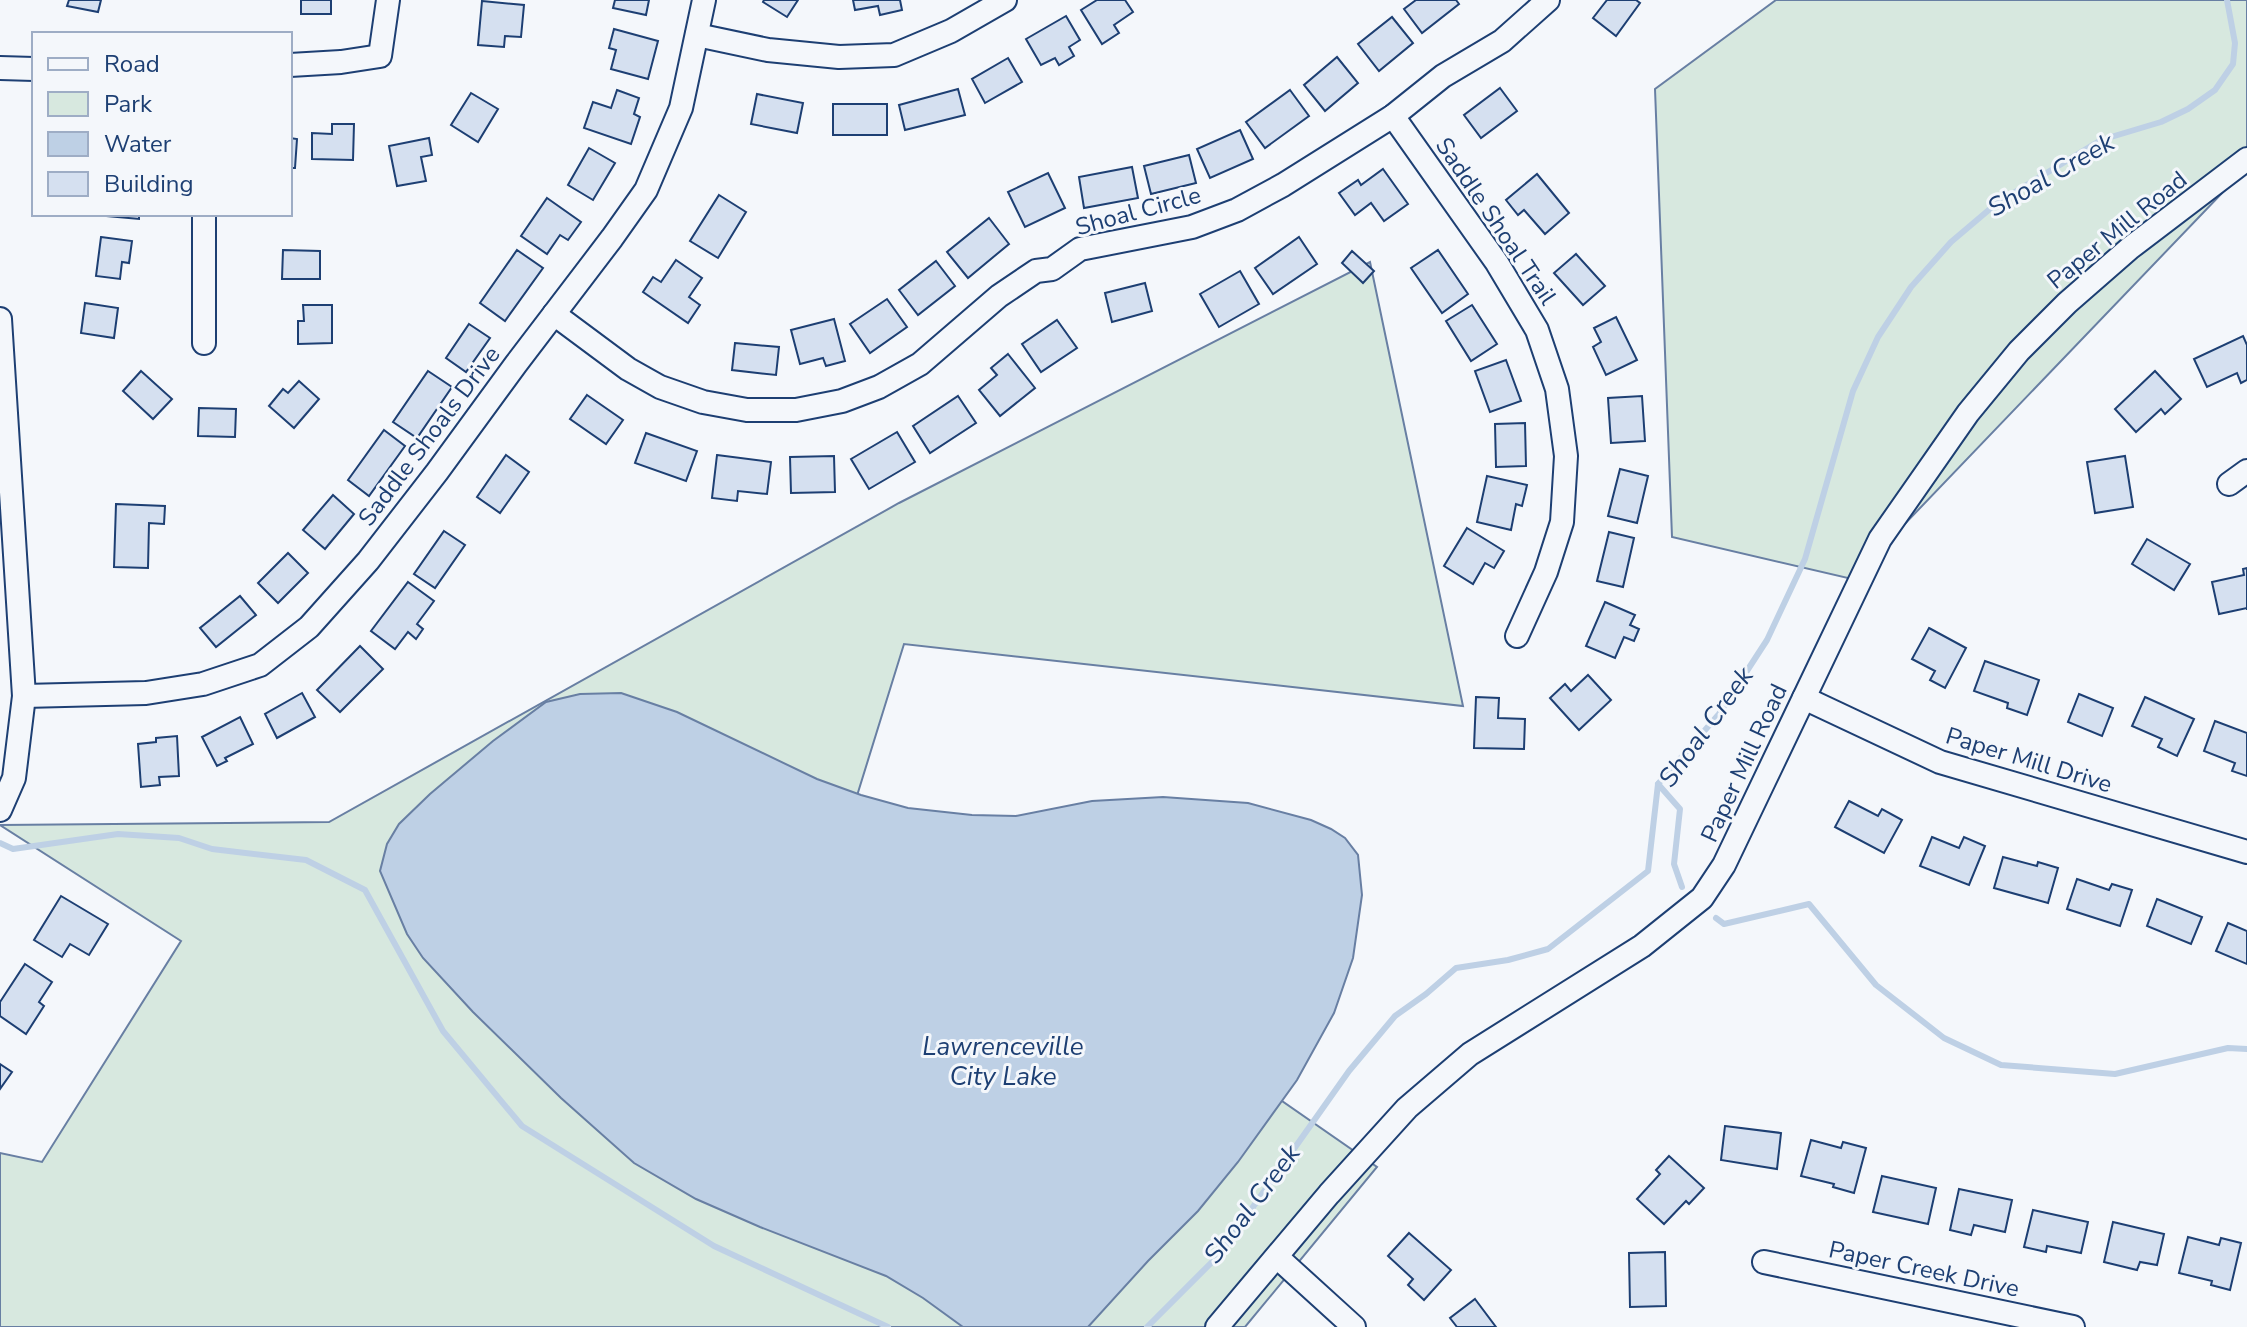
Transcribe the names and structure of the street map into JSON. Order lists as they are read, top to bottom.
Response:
{
  "streets": {
    "street": [
      "Shoal Circle",
      "Saddle Shoal Trail",
      "Paper Mill Road",
      "Saddle Shoals Drive",
      "Paper Mill Drive",
      "Paper Creek Drive"
    ]
  },
  "crossings": [
    ["Shoal Circle", "Saddle Shoal Trail"],
    ["Shoal Circle", "Saddle Shoals Drive"],
    ["Paper Mill Road", "Paper Mill Drive"]
  ],
  "water": ["Shoal Creek", "Lawrenceville City Lake"],
  "legend": [
    "Road",
    "Park",
    "Water",
    "Building"
  ]
}
